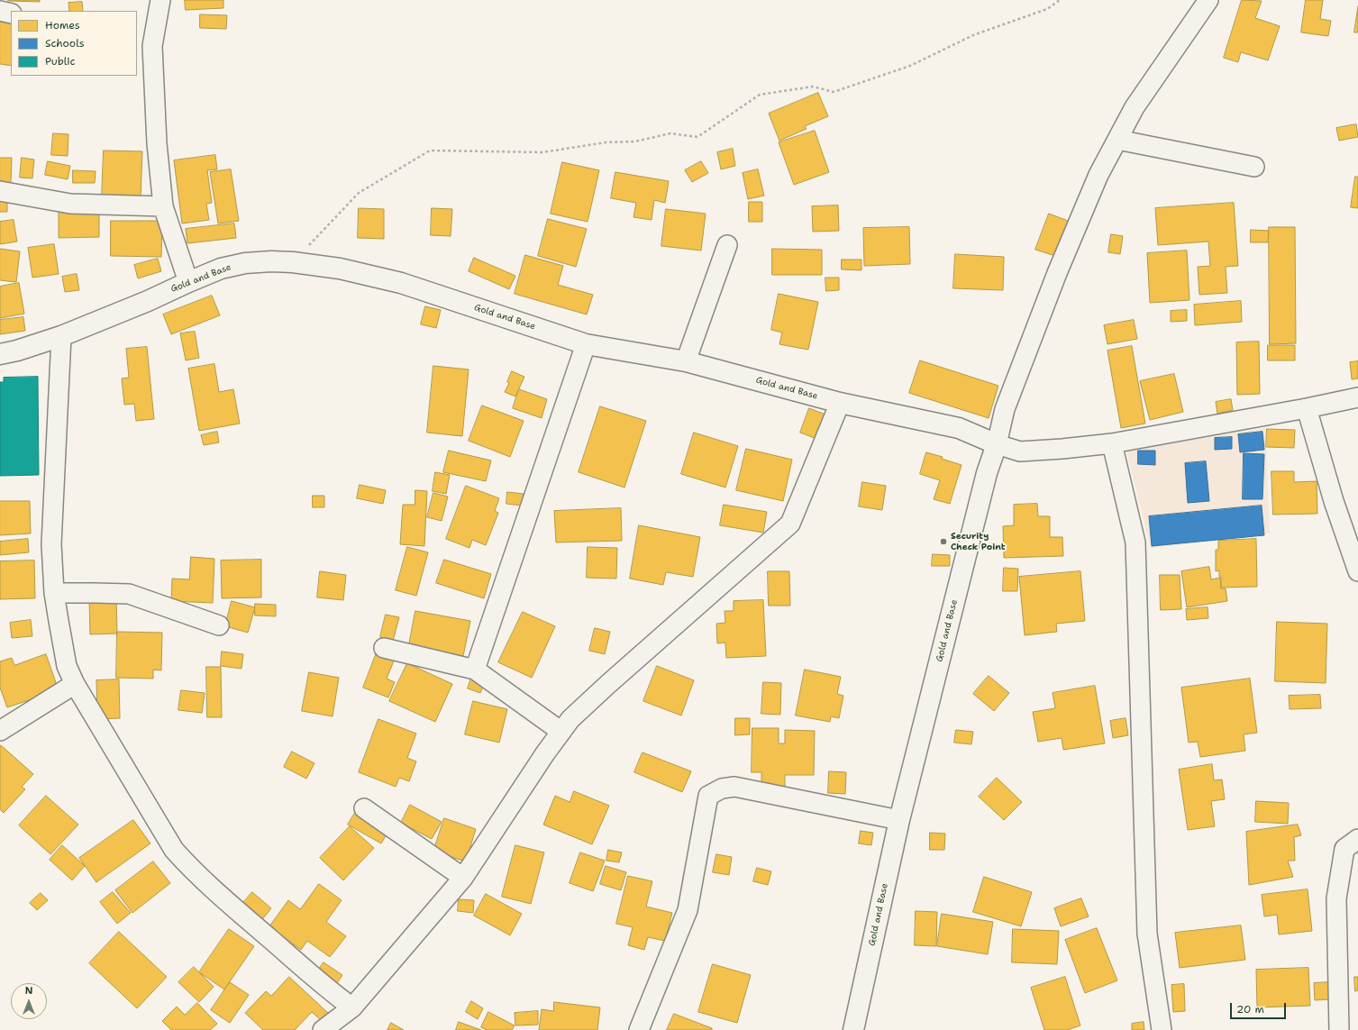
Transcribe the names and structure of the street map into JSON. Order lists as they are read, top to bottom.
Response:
{
  "streets": {
    "main road": ["Gold and Base"]
  },
  "places": ["Security Check Point"],
  "legend": ["Homes", "Schools", "Public"],
  "scale_bar": "20 m",
  "north": "top"
}
